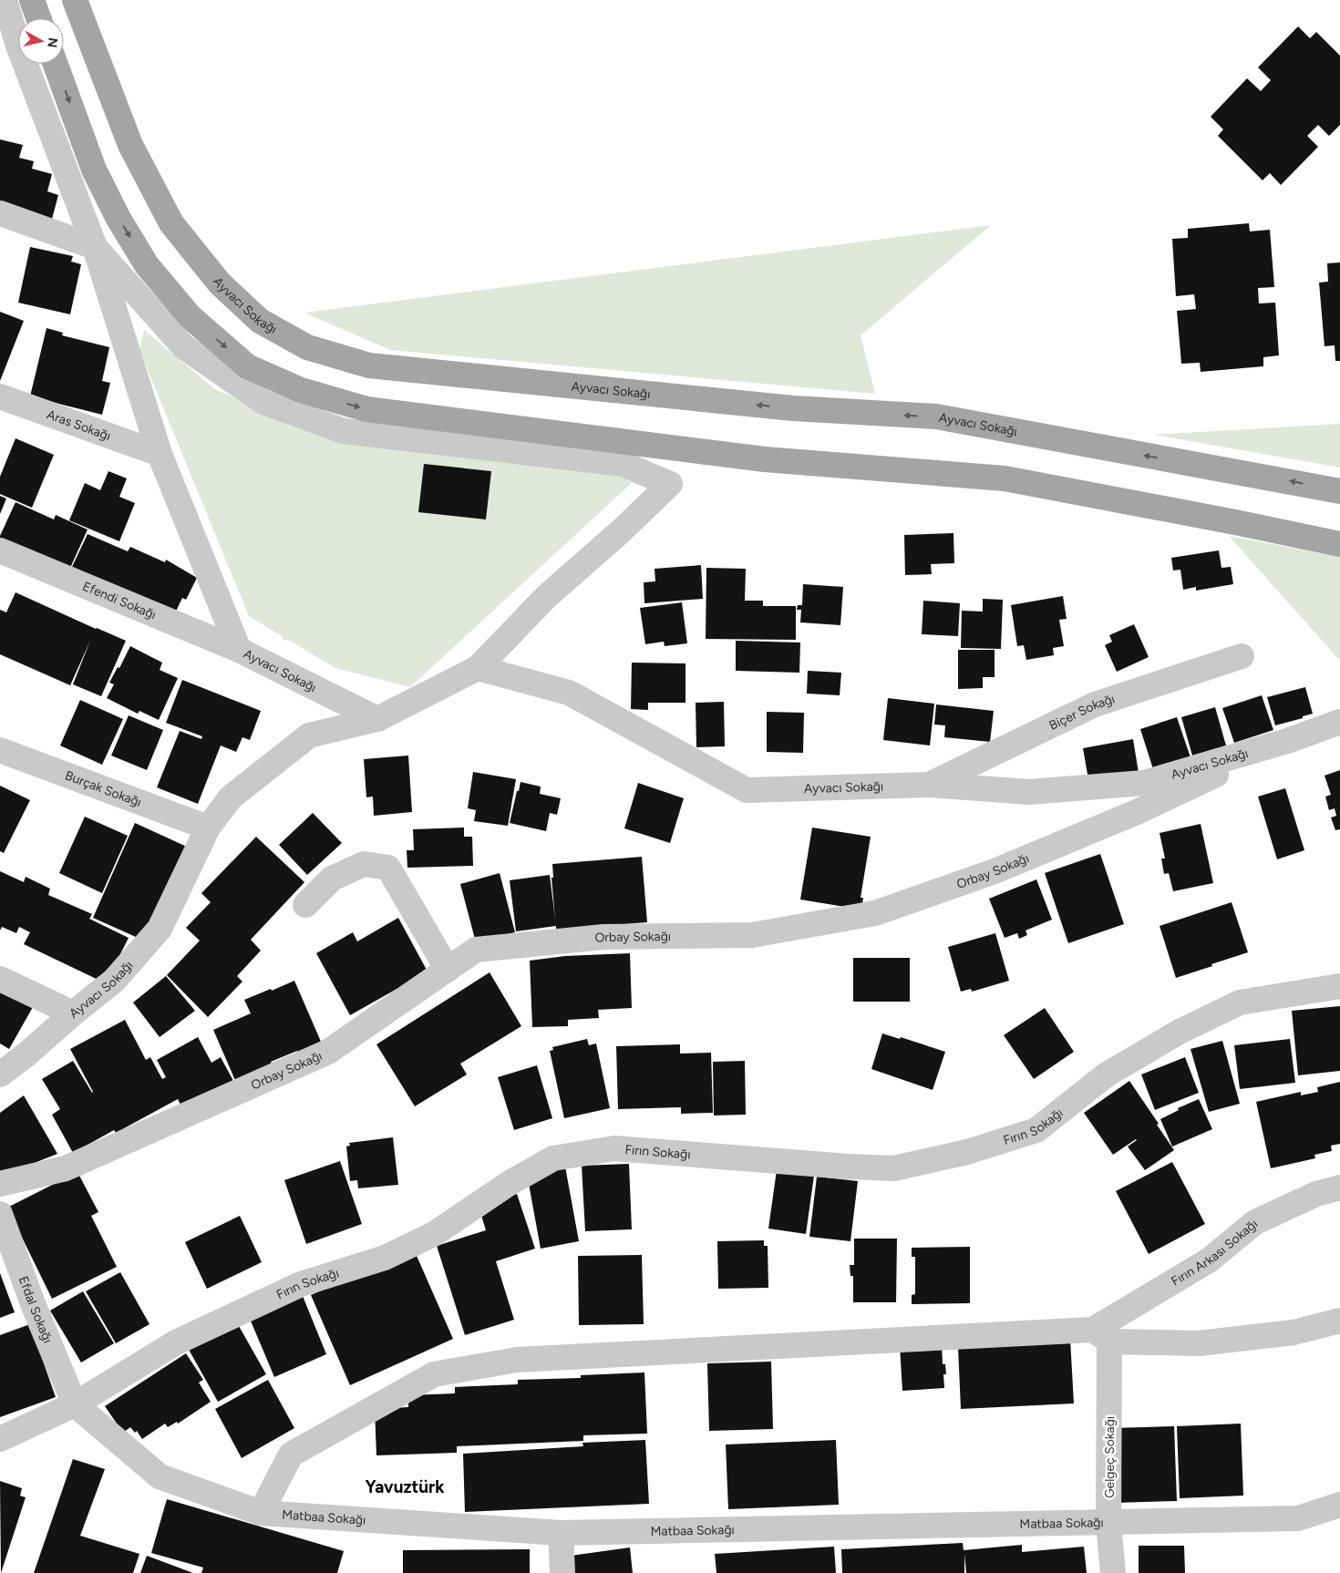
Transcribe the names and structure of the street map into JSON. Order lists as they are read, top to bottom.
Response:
{
  "streets": {
    "main road": ["Ayvacı Sokağı"],
    "street": [
      "Aras Sokağı",
      "Efendi Sokağı",
      "Biçer Sokağı",
      "Burçak Sokağı",
      "Orbay Sokağı",
      "Fırın Sokağı",
      "Fırın Arkası Sokağı",
      "Efdal Sokağı",
      "Gelgeç Sokağı",
      "Matbaa Sokağı"
    ]
  },
  "crossings": [
    ["Ayvacı Sokağı", "Aras Sokağı"],
    ["Ayvacı Sokağı", "Efendi Sokağı"],
    ["Ayvacı Sokağı", "Biçer Sokağı"],
    ["Ayvacı Sokağı", "Burçak Sokağı"],
    ["Ayvacı Sokağı", "Orbay Sokağı"],
    ["Fırın Sokağı", "Efdal Sokağı"],
    ["Fırın Sokağı", "Matbaa Sokağı"],
    ["Fırın Arkası Sokağı", "Gelgeç Sokağı"],
    ["Efdal Sokağı", "Matbaa Sokağı"],
    ["Gelgeç Sokağı", "Matbaa Sokağı"]
  ],
  "districts": ["Yavuztürk"],
  "north": "right"
}
